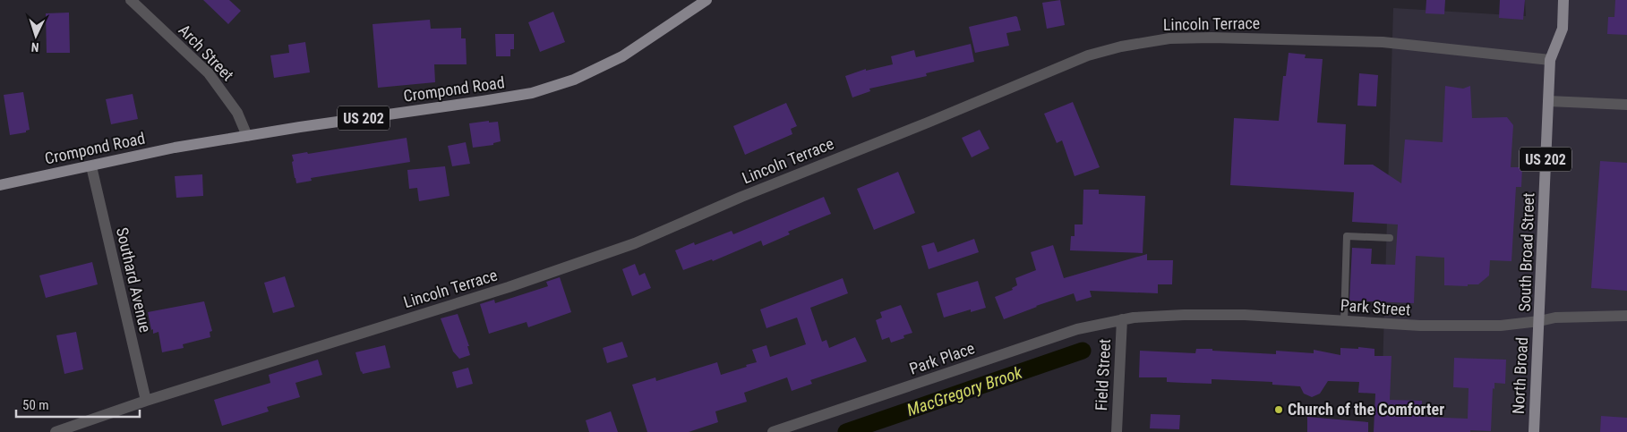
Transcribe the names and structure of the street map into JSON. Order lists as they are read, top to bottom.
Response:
{
  "streets": {
    "main road": [
      "Crompond Road",
      "US 202",
      "South Broad Street",
      "North Broad"
    ],
    "street": [
      "Lincoln Terrace",
      "Arch Street",
      "Southard Avenue",
      "Park Street",
      "Park Place",
      "Field Street"
    ]
  },
  "crossings": [
    ["Lincoln Terrace", "South Broad Street"],
    ["Lincoln Terrace", "Southard Avenue"],
    ["Arch Street", "Crompond Road"],
    ["Crompond Road", "Southard Avenue"],
    ["South Broad Street", "Park Street"],
    ["South Broad Street", "North Broad"],
    ["Park Street", "Park Place"],
    ["Park Street", "Field Street"],
    ["Park Street", "North Broad"],
    ["Park Place", "Field Street"]
  ],
  "water": ["MacGregory Brook"],
  "places": ["Church of the Comforter"],
  "scale_bar": "50 m",
  "north": "bottom"
}
